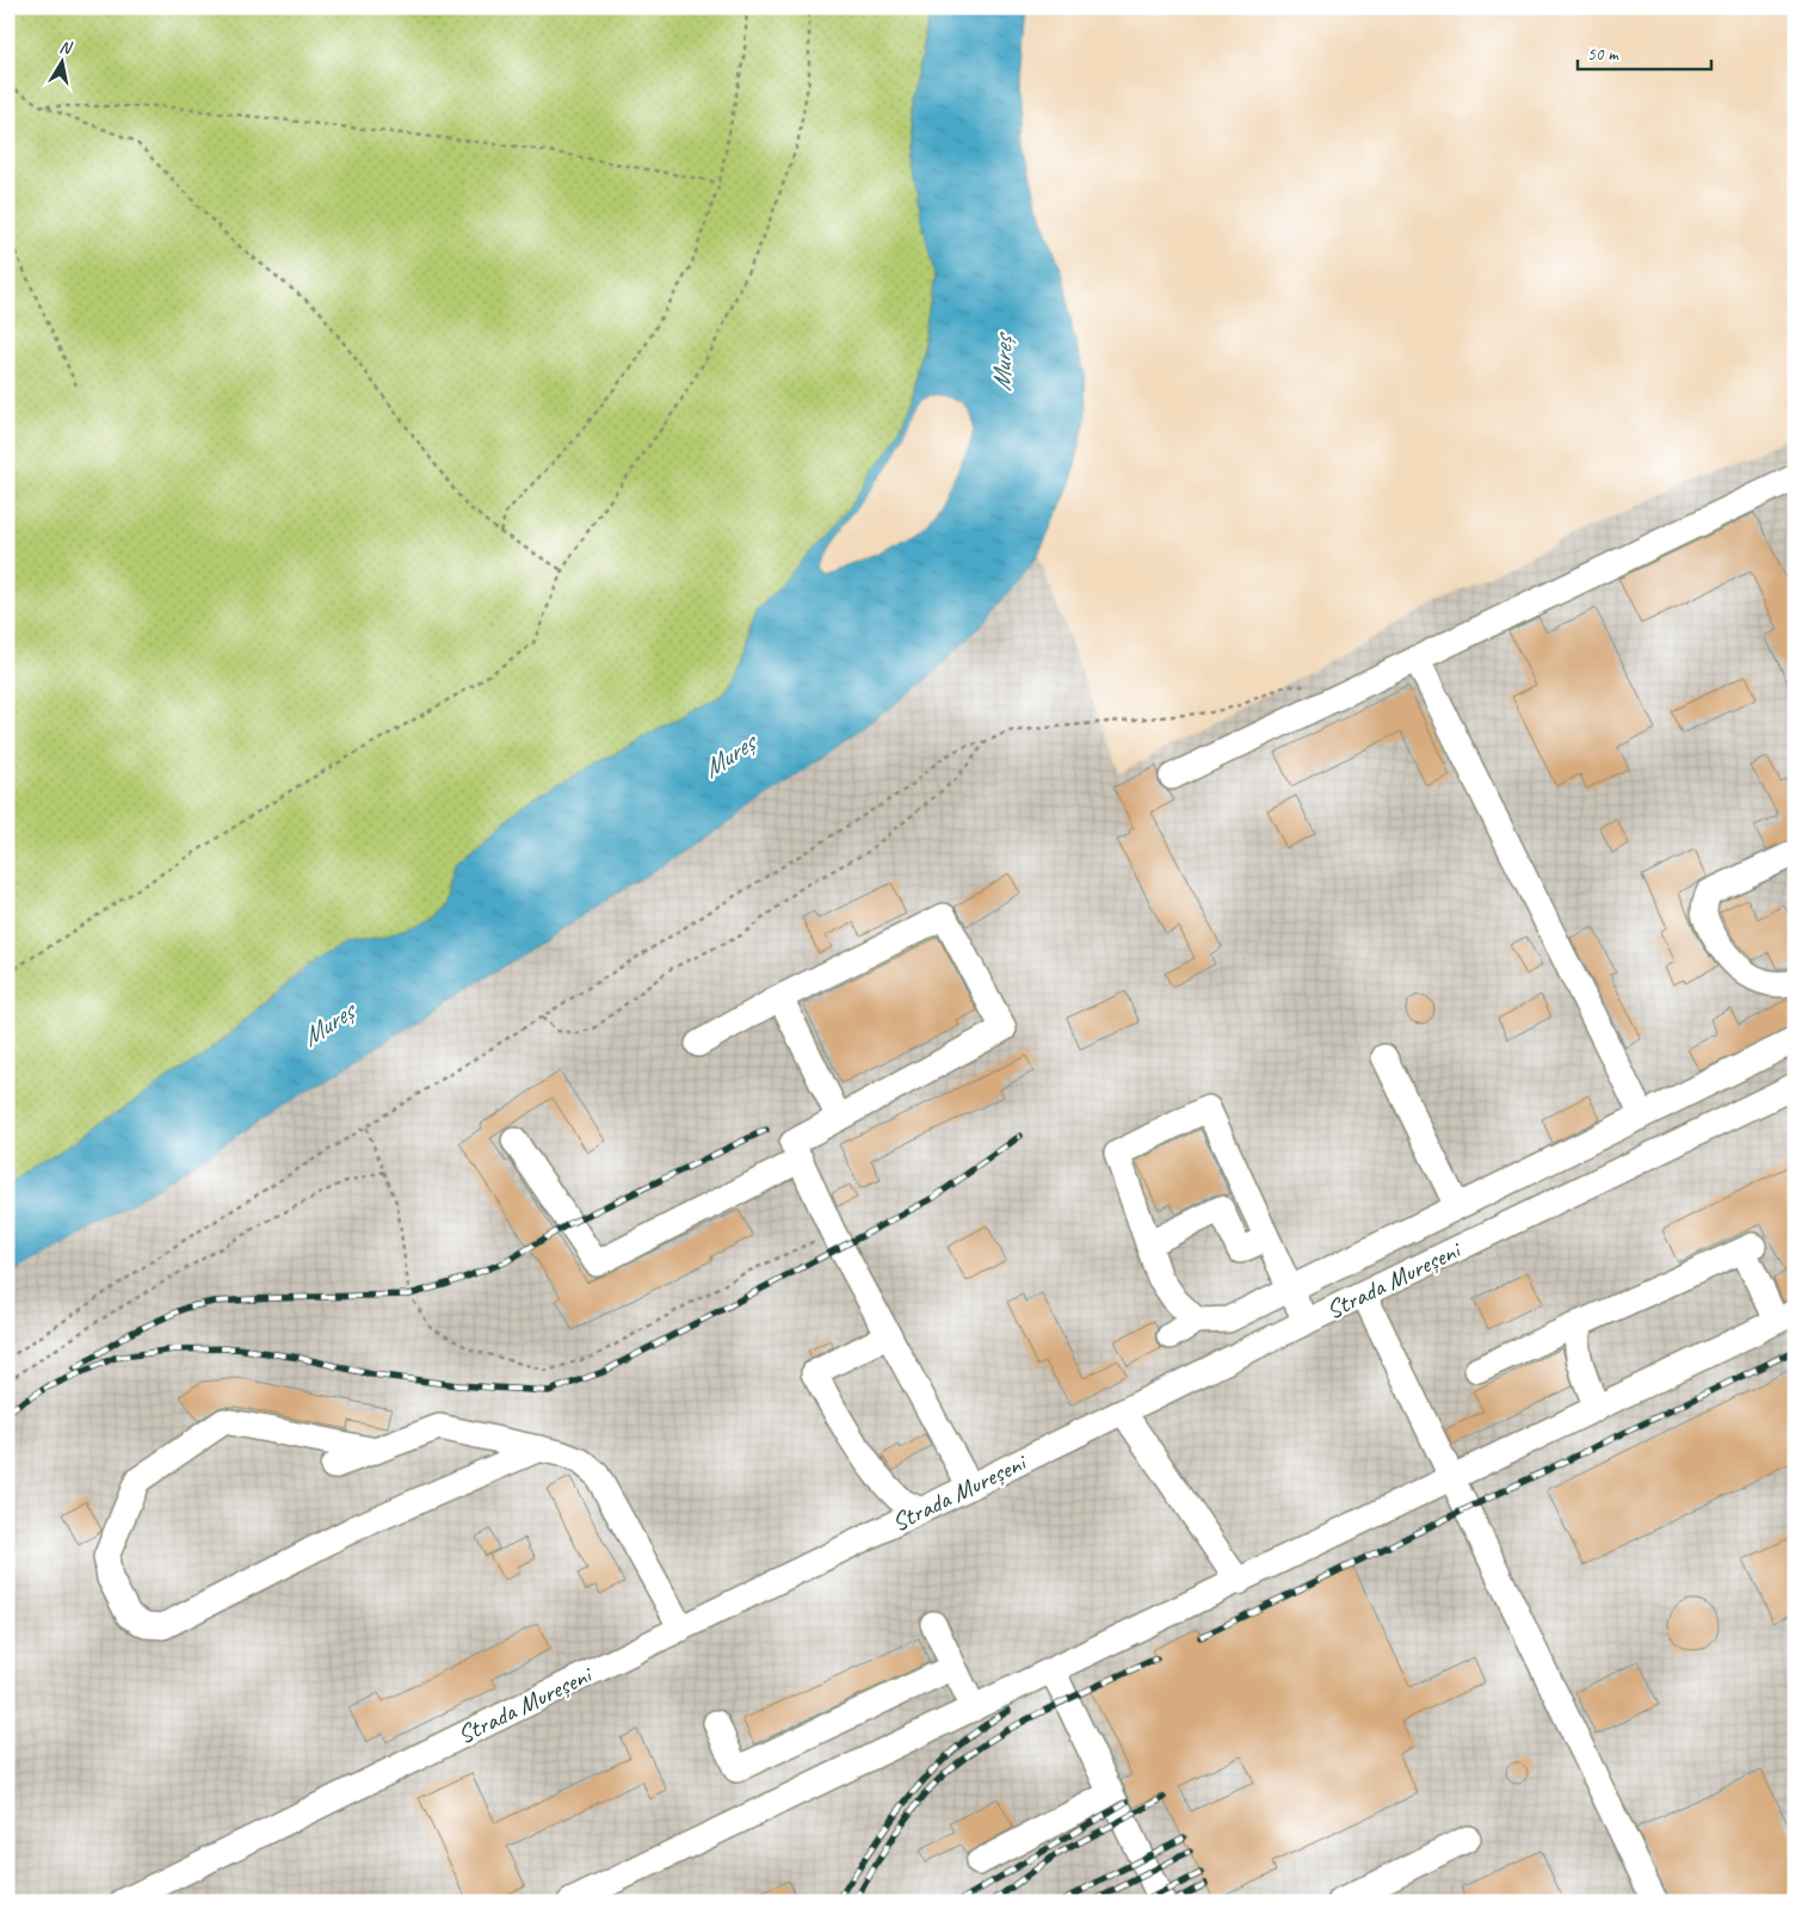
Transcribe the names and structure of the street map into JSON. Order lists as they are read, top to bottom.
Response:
{
  "streets": {
    "street": ["Strada Mureșeni"]
  },
  "water": ["Mureș"],
  "scale_bar": "50 m",
  "north": "top"
}
